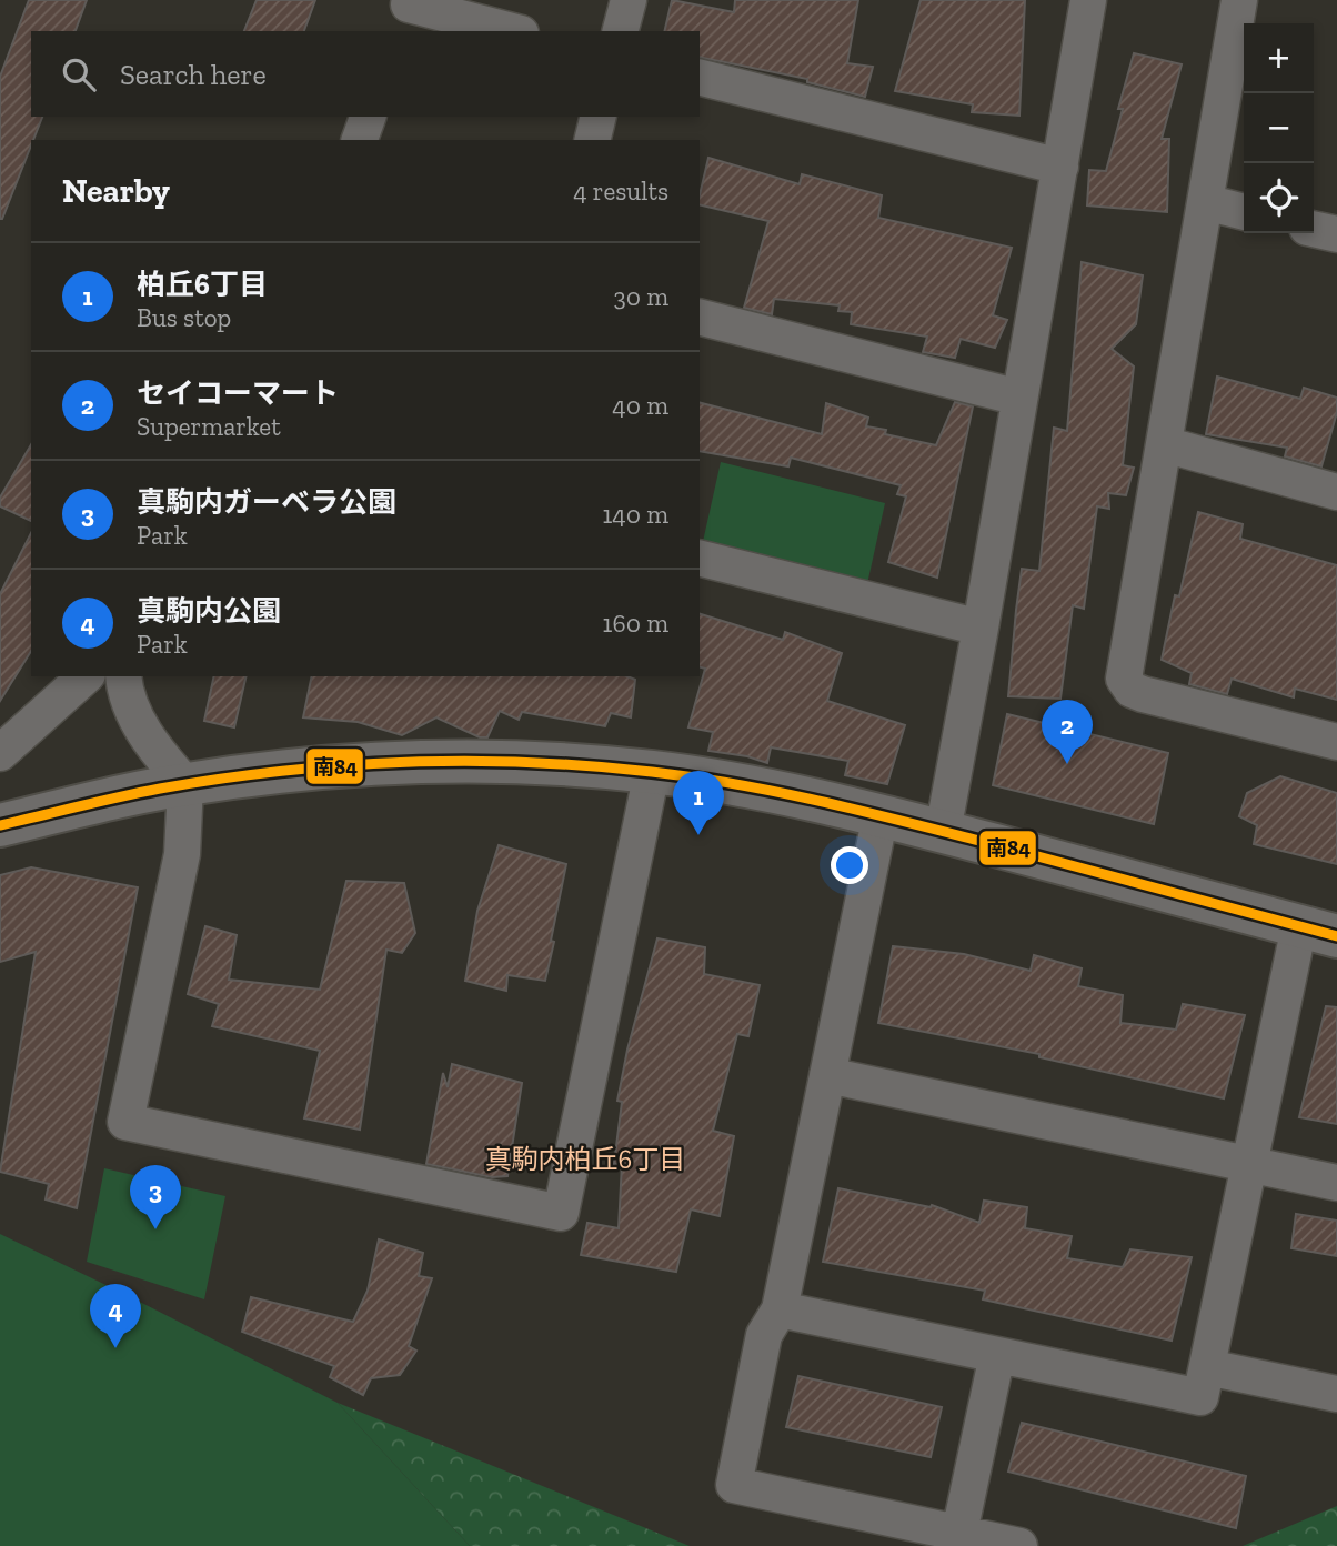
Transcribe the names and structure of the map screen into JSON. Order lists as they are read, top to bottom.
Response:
{
  "districts": ["真駒内柏丘6丁目"],
  "lines": ["transit line 南84"],
  "page": {
    "map_buttons": ["+", "−"],
    "search": "Search here",
    "heading": ["Nearby", "4 results"],
    "list": [
      {
        "mark": "1",
        "name": "柏丘6丁目",
        "note": "Bus stop",
        "value": "30 m"
      },
      {
        "mark": "2",
        "name": "セイコーマート",
        "note": "Supermarket",
        "value": "40 m"
      },
      {
        "mark": "3",
        "name": "真駒内ガーベラ公園",
        "note": "Park",
        "value": "140 m"
      },
      {
        "mark": "4",
        "name": "真駒内公園",
        "note": "Park",
        "value": "160 m"
      }
    ],
    "pins": [
      "2",
      "1",
      "3",
      "4"
    ]
  }
}
